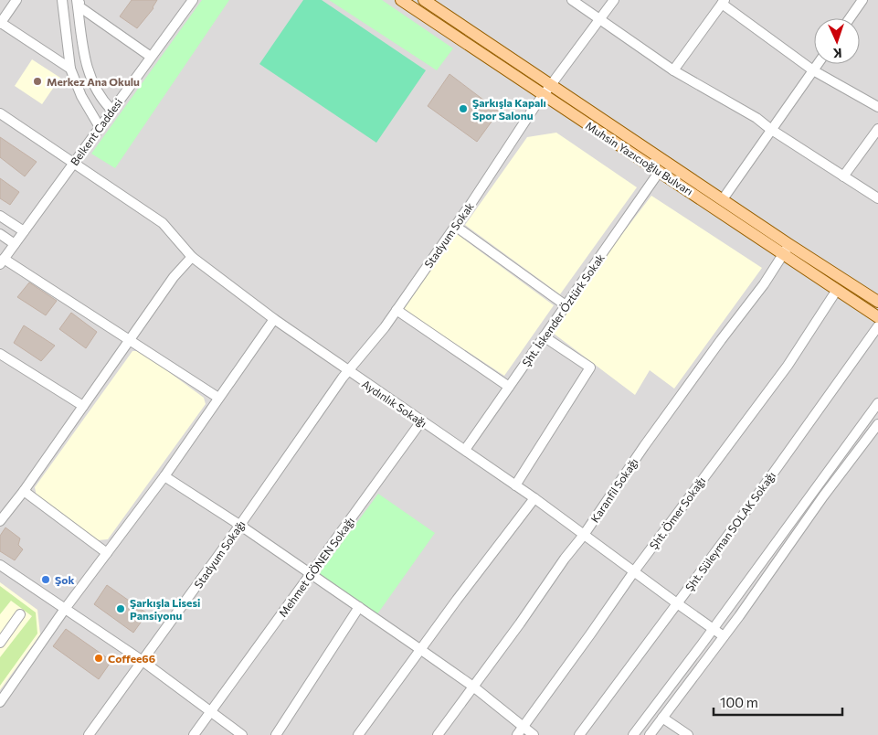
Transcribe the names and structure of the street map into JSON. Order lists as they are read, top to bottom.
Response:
{
  "streets": {
    "main road": ["Muhsin Yazıcıoğlu Bulvarı"],
    "street": [
      "Belkent Caddesi",
      "Stadyum Sokak",
      "Şht. İskender Öztürk Sokak",
      "Aydınlık Sokağı",
      "Karanfil Sokağı",
      "Şht. Ömer Sokağı",
      "Şht. Süleyman SOLAK Sokağı",
      "Stadyum Sokağı",
      "Mehmet GÖNEN Sokağı"
    ]
  },
  "crossings": [
    ["Belkent Caddesi", "Aydınlık Sokağı"],
    ["Muhsin Yazıcıoğlu Bulvarı", "Stadyum Sokak"],
    ["Muhsin Yazıcıoğlu Bulvarı", "Şht. İskender Öztürk Sokak"],
    ["Muhsin Yazıcıoğlu Bulvarı", "Karanfil Sokağı"],
    ["Muhsin Yazıcıoğlu Bulvarı", "Şht. Ömer Sokağı"],
    ["Stadyum Sokak", "Aydınlık Sokağı"],
    ["Stadyum Sokak", "Stadyum Sokağı"],
    ["Şht. İskender Öztürk Sokak", "Aydınlık Sokağı"],
    ["Aydınlık Sokağı", "Karanfil Sokağı"],
    ["Aydınlık Sokağı", "Şht. Ömer Sokağı"],
    ["Aydınlık Sokağı", "Şht. Süleyman SOLAK Sokağı"],
    ["Aydınlık Sokağı", "Stadyum Sokağı"],
    ["Aydınlık Sokağı", "Mehmet GÖNEN Sokağı"]
  ],
  "places": [
    "Merkez Ana Okulu",
    "Şarkışla Kapalı Spor Salonu",
    "Şok",
    "Şarkışla Lisesi Pansiyonu",
    "Coffee66"
  ],
  "scale_bar": "100 m",
  "north": "bottom"
}
